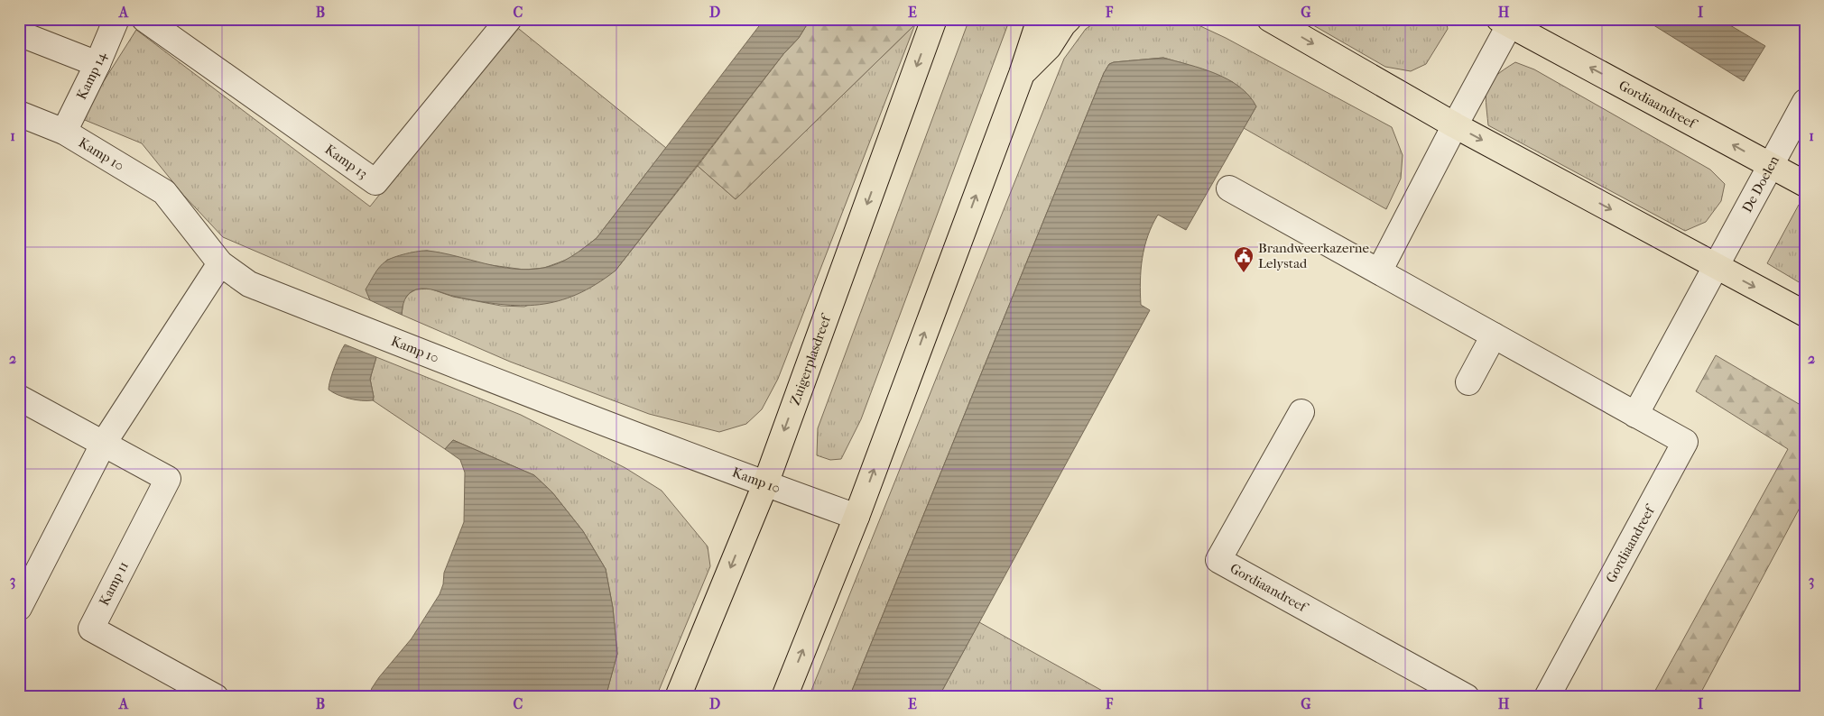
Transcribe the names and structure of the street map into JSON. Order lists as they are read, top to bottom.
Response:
{
  "streets": {
    "main road": ["Gordiaandreef", "Zuigerplasdreef"],
    "street": [
      "Kamp 14",
      "Kamp 10",
      "Kamp 13",
      "De Doelen",
      "Kamp 11"
    ]
  },
  "crossings": [
    ["Kamp 14", "Kamp 10"],
    ["Gordiaandreef", "De Doelen"],
    ["Kamp 10", "Zuigerplasdreef"]
  ],
  "places": {
    "public building": ["Brandweerkazerne Lelystad"]
  },
  "grid": {
    "columns": [
      "A",
      "B",
      "C",
      "D",
      "E",
      "F",
      "G",
      "H",
      "I"
    ],
    "rows": ["1", "2", "3"]
  }
}
